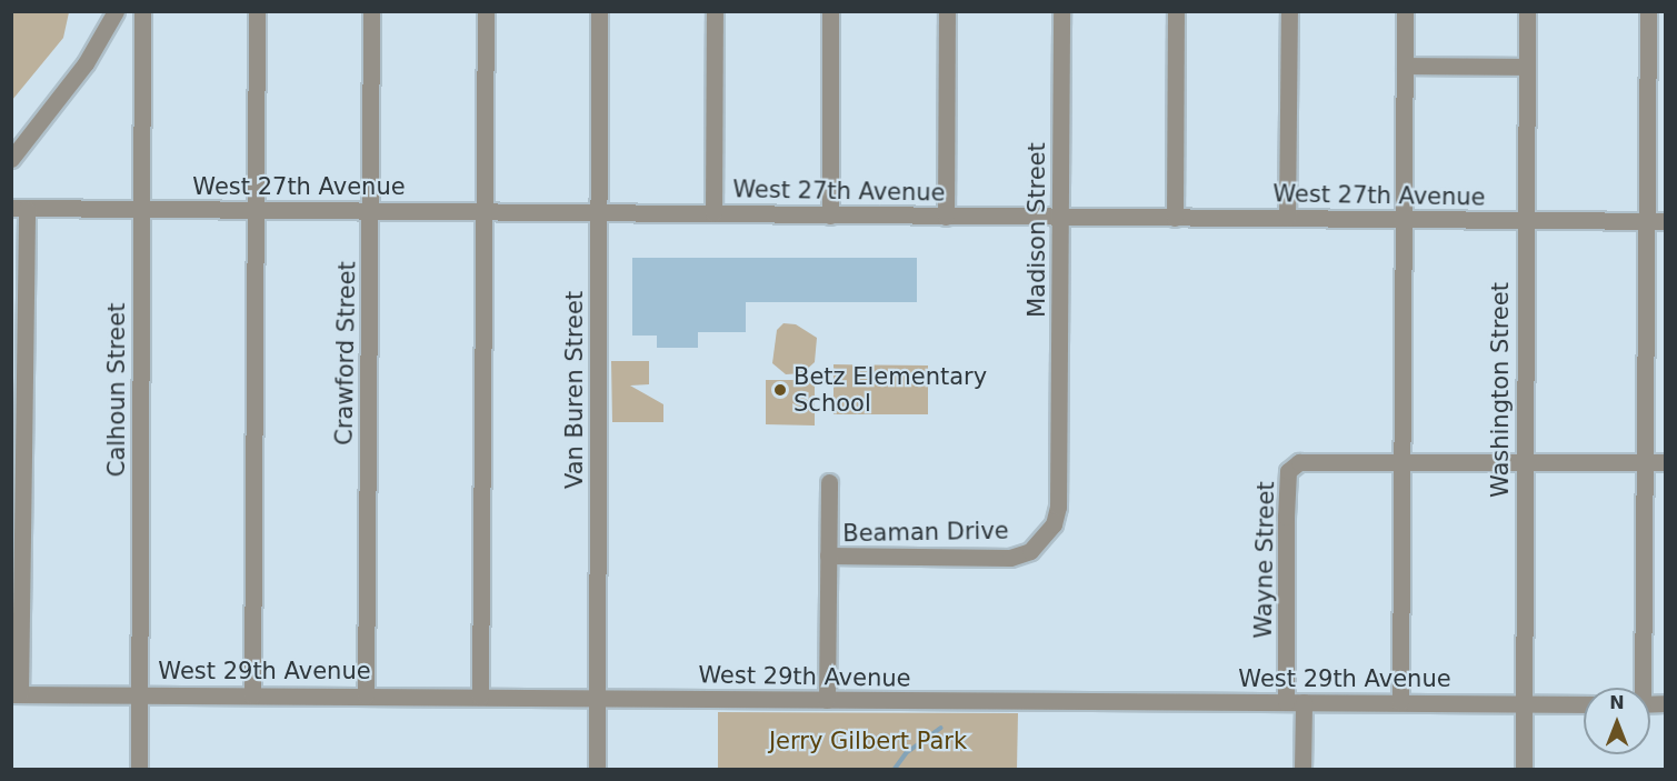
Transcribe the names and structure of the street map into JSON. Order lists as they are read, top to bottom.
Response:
{
  "streets": {
    "street": [
      "West 27th Avenue",
      "Madison Street",
      "Crawford Street",
      "Calhoun Street",
      "Van Buren Street",
      "Washington Street",
      "Beaman Drive",
      "Wayne Street",
      "West 29th Avenue"
    ]
  },
  "crossings": [
    ["West 27th Avenue", "Madison Street"],
    ["West 27th Avenue", "Crawford Street"],
    ["West 27th Avenue", "Calhoun Street"],
    ["West 27th Avenue", "Van Buren Street"],
    ["West 27th Avenue", "Washington Street"],
    ["Madison Street", "Beaman Drive"],
    ["Crawford Street", "West 29th Avenue"],
    ["Calhoun Street", "West 29th Avenue"],
    ["Van Buren Street", "West 29th Avenue"],
    ["Washington Street", "West 29th Avenue"],
    ["Wayne Street", "West 29th Avenue"]
  ],
  "parks": ["Jerry Gilbert Park"],
  "places": ["Betz Elementary School"],
  "north": "top"
}
